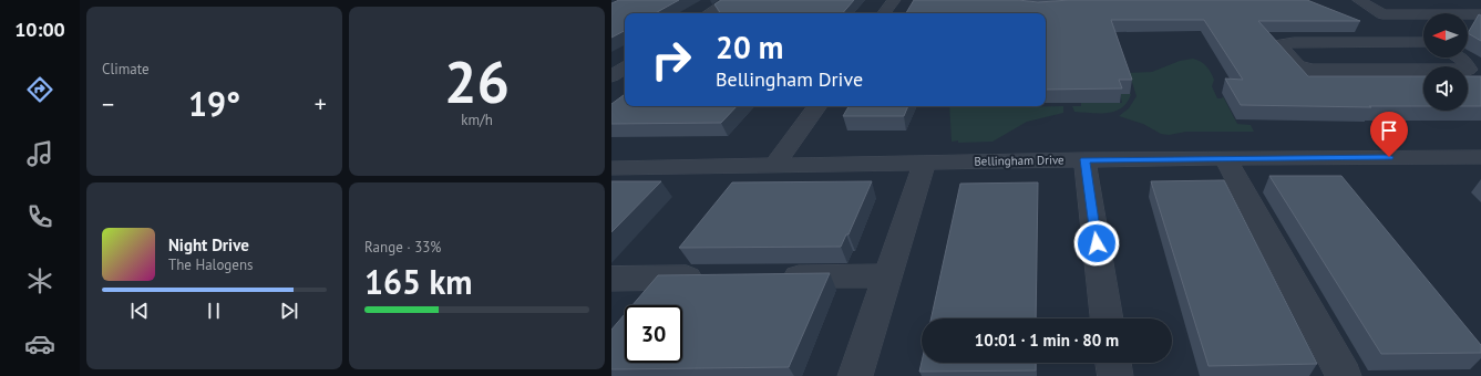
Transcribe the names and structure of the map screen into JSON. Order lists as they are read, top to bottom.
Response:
{
  "streets": {
    "street": ["Bellingham Drive"]
  },
  "north": "left",
  "page": {
    "tabs": "10:00",
    "tile": [
      "Climate",
      ["26", "km/h"],
      ["Range · 33%", "165 km"]
    ],
    "turn": ["20 m", "Bellingham Drive"],
    "heat": ["−", "19°", "+"],
    "song": ["Night Drive", "The Halogens"],
    "limit": "30",
    "trip": "10:01 · 1 min · 80 m"
  }
}
